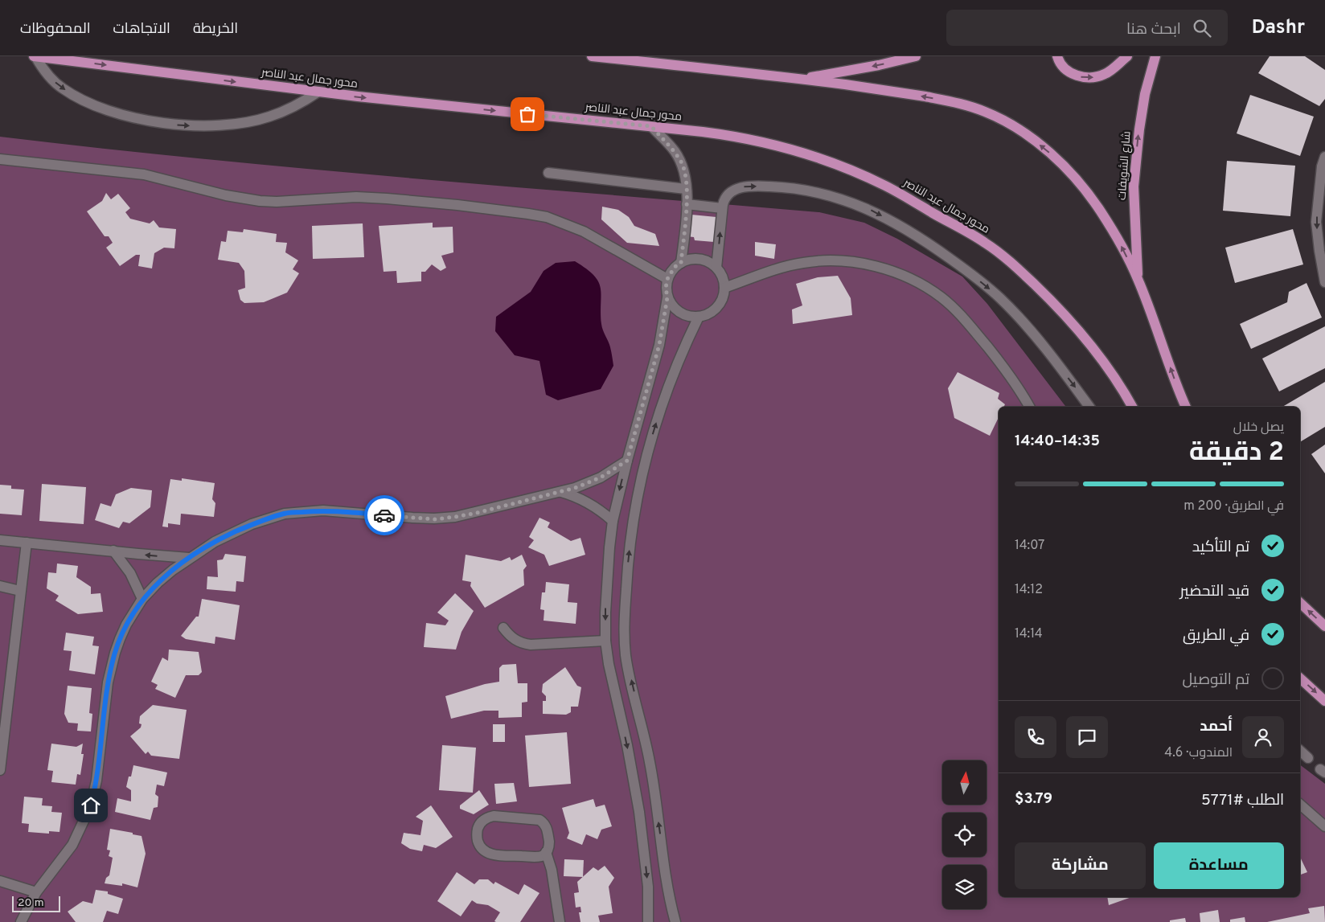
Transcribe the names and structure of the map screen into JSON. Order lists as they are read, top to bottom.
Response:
{
  "streets": {
    "main road": ["محور جمال عبد الناصر", "شارع الشويفات"]
  },
  "one_way": ["محور جمال عبد الناصر", "شارع الشويفات"],
  "scale_bar": "20 m",
  "north": "top",
  "page": {
    "header": "Dashr",
    "search": "ابحث هنا",
    "nav": ["الخريطة", "الاتجاهات", "المحفوظات"],
    "heading": ["2 دقيقة", "يصل خلال", "14:35–14:40"],
    "panel": [
      "أحمد",
      "المندوب · 4.6",
      "الطلب #5771",
      "$3.79"
    ],
    "bar": "في الطريق · 200 m",
    "list": [
      ["تم التأكيد", "14:07"],
      ["قيد التحضير", "14:12"],
      ["في الطريق", "14:14"],
      "تم التوصيل"
    ],
    "buttons": ["مساعدة", "مشاركة"],
    "scale": "20 m"
  }
}
